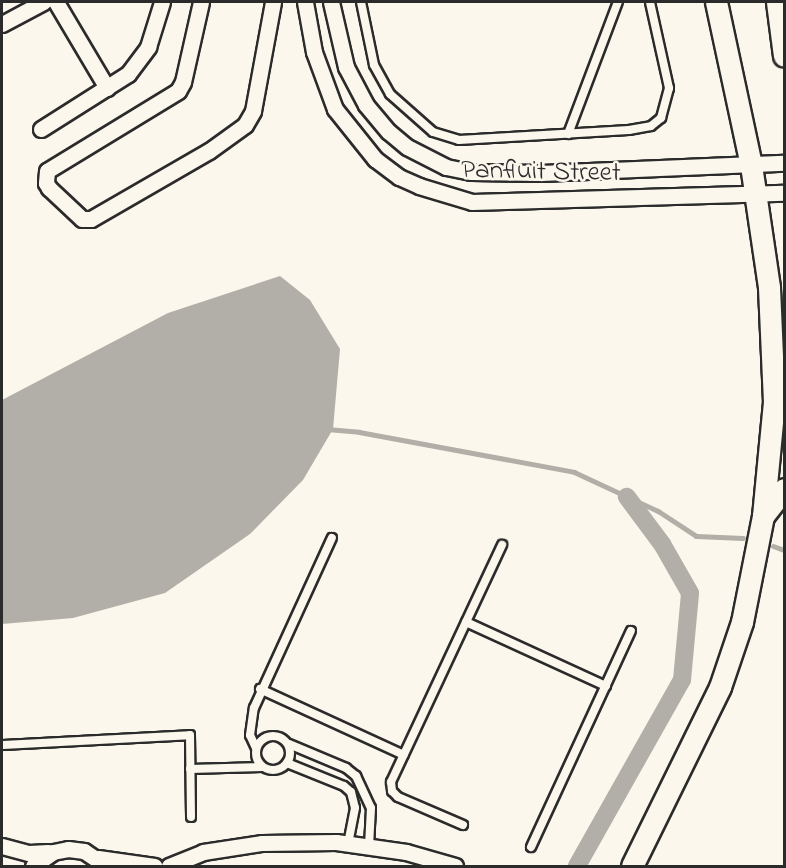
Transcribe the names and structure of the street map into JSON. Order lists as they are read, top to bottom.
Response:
{
  "streets": {
    "street": ["Panfluit Street"]
  }
}
